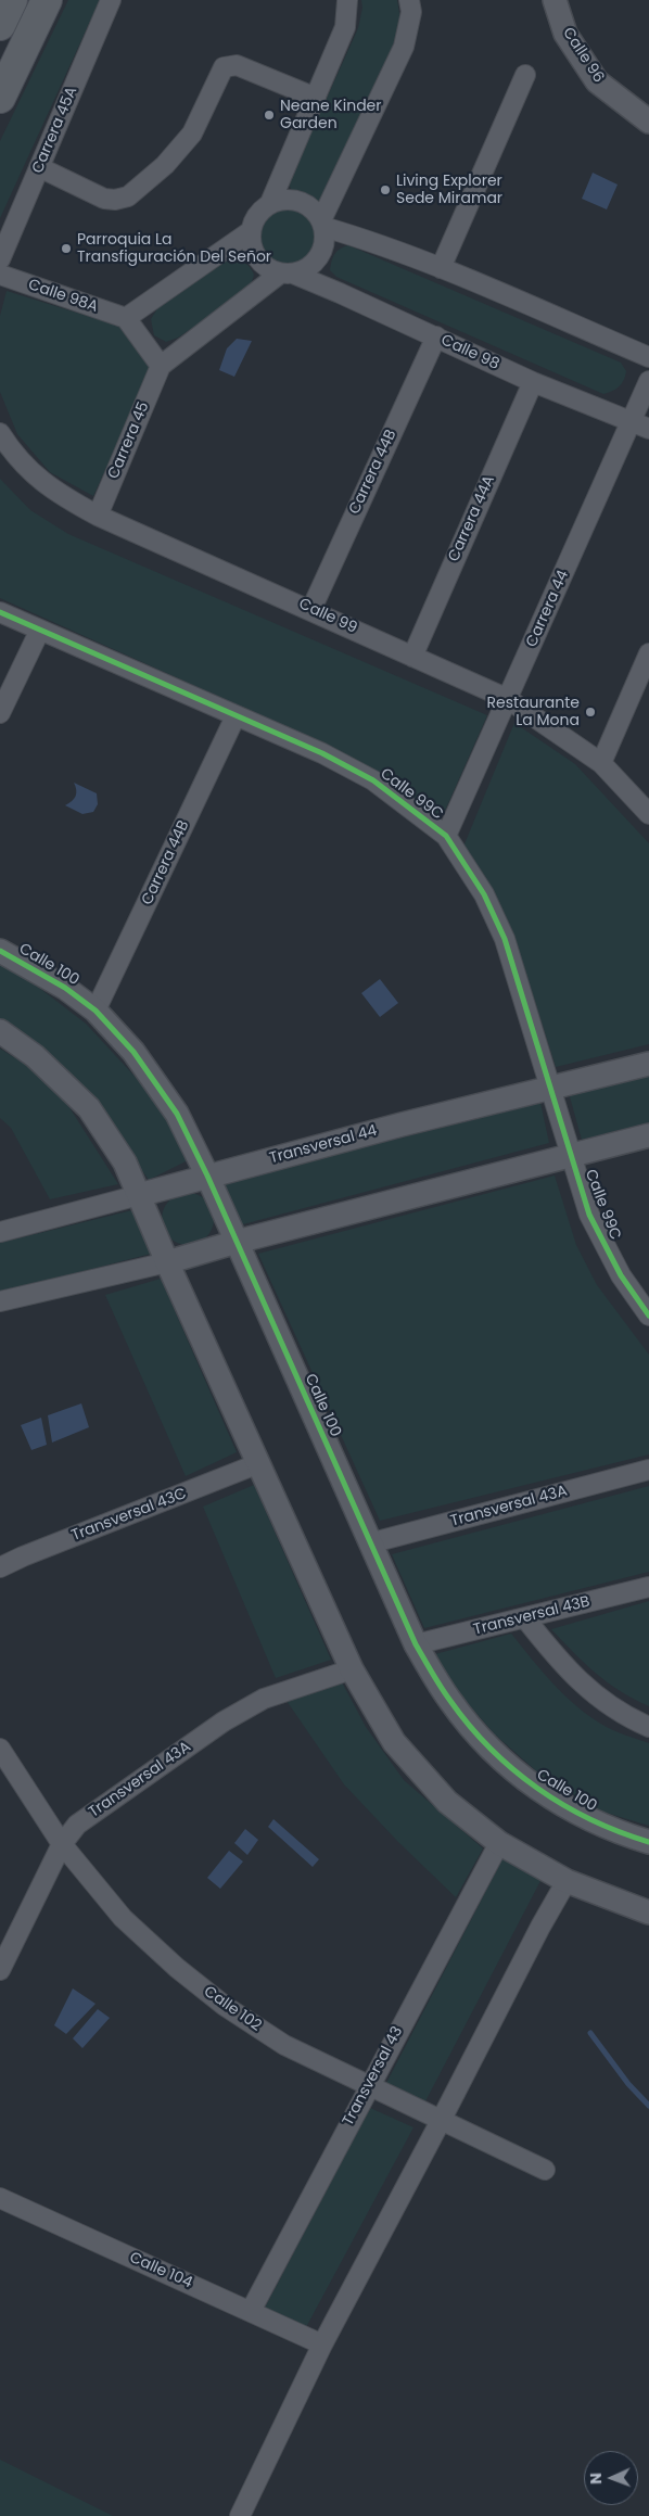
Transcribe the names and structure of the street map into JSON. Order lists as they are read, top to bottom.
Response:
{
  "streets": {
    "street": [
      "Calle 96",
      "Carrera 45A",
      "Calle 98A",
      "Calle 98",
      "Carrera 45",
      "Carrera 44B",
      "Carrera 44A",
      "Carrera 44",
      "Calle 99",
      "Calle 99C",
      "Calle 100",
      "Transversal 44",
      "Transversal 43A",
      "Transversal 43C",
      "Transversal 43B",
      "Calle 102",
      "Transversal 43",
      "Calle 104"
    ]
  },
  "crossings": [
    ["Calle 98", "Carrera 45"],
    ["Calle 98", "Carrera 44B"],
    ["Calle 98", "Carrera 44A"],
    ["Calle 98", "Carrera 44"],
    ["Carrera 45", "Calle 99"],
    ["Carrera 44B", "Calle 99"],
    ["Carrera 44B", "Calle 99C"],
    ["Carrera 44B", "Calle 100"],
    ["Carrera 44A", "Calle 99"],
    ["Carrera 44", "Calle 99"],
    ["Carrera 44", "Calle 99C"],
    ["Calle 99C", "Transversal 44"],
    ["Calle 100", "Transversal 44"],
    ["Calle 100", "Transversal 43A"],
    ["Calle 100", "Transversal 43B"],
    ["Transversal 43A", "Calle 102"],
    ["Calle 102", "Transversal 43"],
    ["Transversal 43", "Calle 104"]
  ],
  "places": [
    "Neane Kinder Garden",
    "Living Explorer Sede Miramar",
    "Parroquia La Transfiguración Del Señor",
    "Restaurante La Mona"
  ],
  "north": "left"
}
